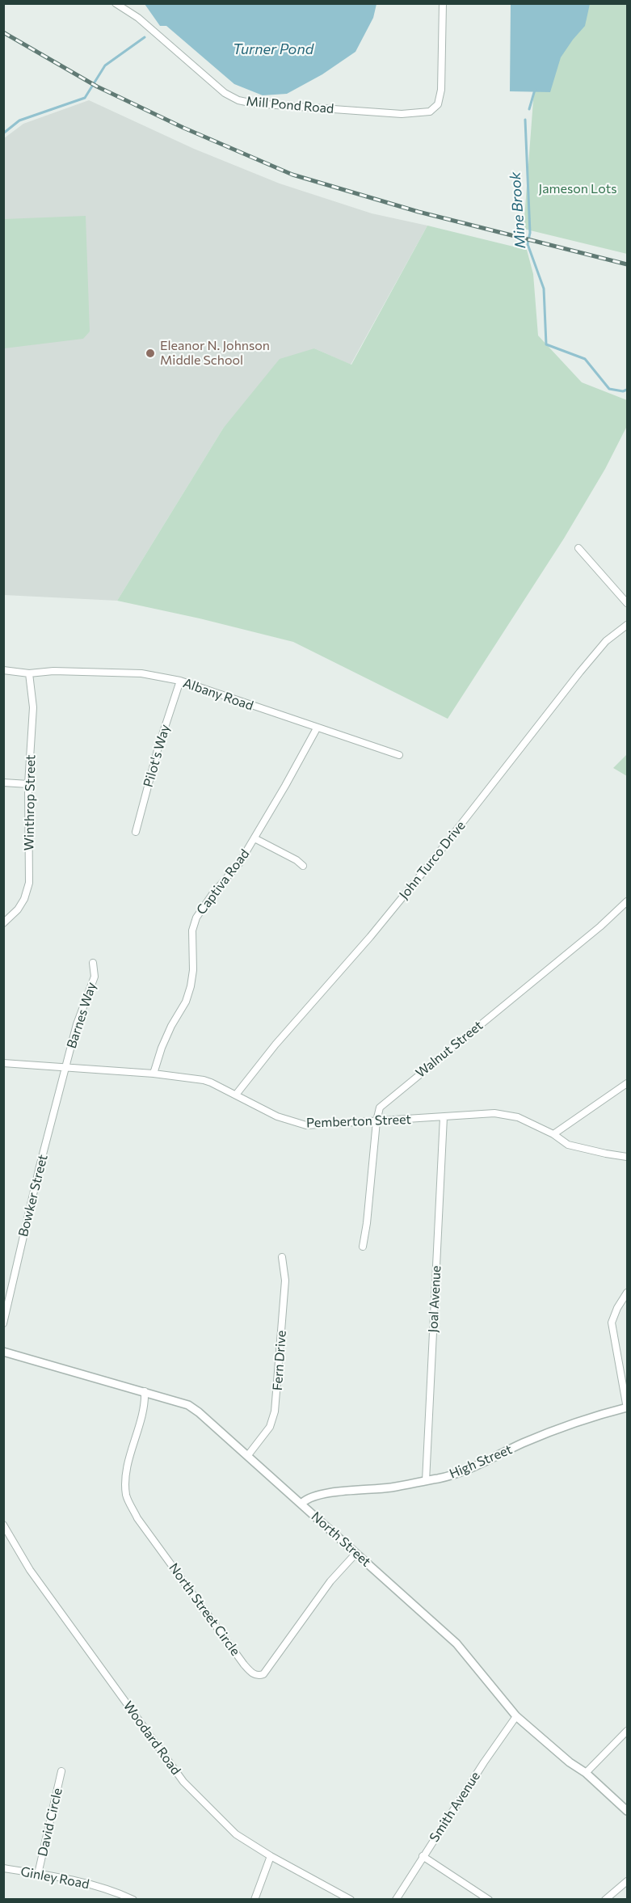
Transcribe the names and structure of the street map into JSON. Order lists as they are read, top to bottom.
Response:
{
  "streets": {
    "street": [
      "Mill Pond Road",
      "Albany Road",
      "Pilot's Way",
      "Winthrop Street",
      "John Turco Drive",
      "Captiva Road",
      "Barnes Way",
      "Walnut Street",
      "Pemberton Street",
      "Bowker Street",
      "Joal Avenue",
      "Fern Drive",
      "High Street",
      "North Street",
      "North Street Circle",
      "Woodard Road",
      "Smith Avenue",
      "David Circle",
      "Ginley Road"
    ]
  },
  "crossings": [
    ["Albany Road", "Pilot's Way"],
    ["Albany Road", "Winthrop Street"],
    ["Albany Road", "Captiva Road"],
    ["John Turco Drive", "Pemberton Street"],
    ["Captiva Road", "Pemberton Street"],
    ["Barnes Way", "Pemberton Street"],
    ["Barnes Way", "Bowker Street"],
    ["Walnut Street", "Pemberton Street"],
    ["Pemberton Street", "Bowker Street"],
    ["Pemberton Street", "Joal Avenue"],
    ["Joal Avenue", "High Street"],
    ["Fern Drive", "North Street"],
    ["High Street", "North Street"],
    ["North Street", "North Street Circle"],
    ["North Street", "Smith Avenue"],
    ["David Circle", "Ginley Road"]
  ],
  "water": ["Turner Pond", "Mine Brook"],
  "parks": ["Jameson Lots"],
  "places": ["Eleanor N. Johnson Middle School"]
}
